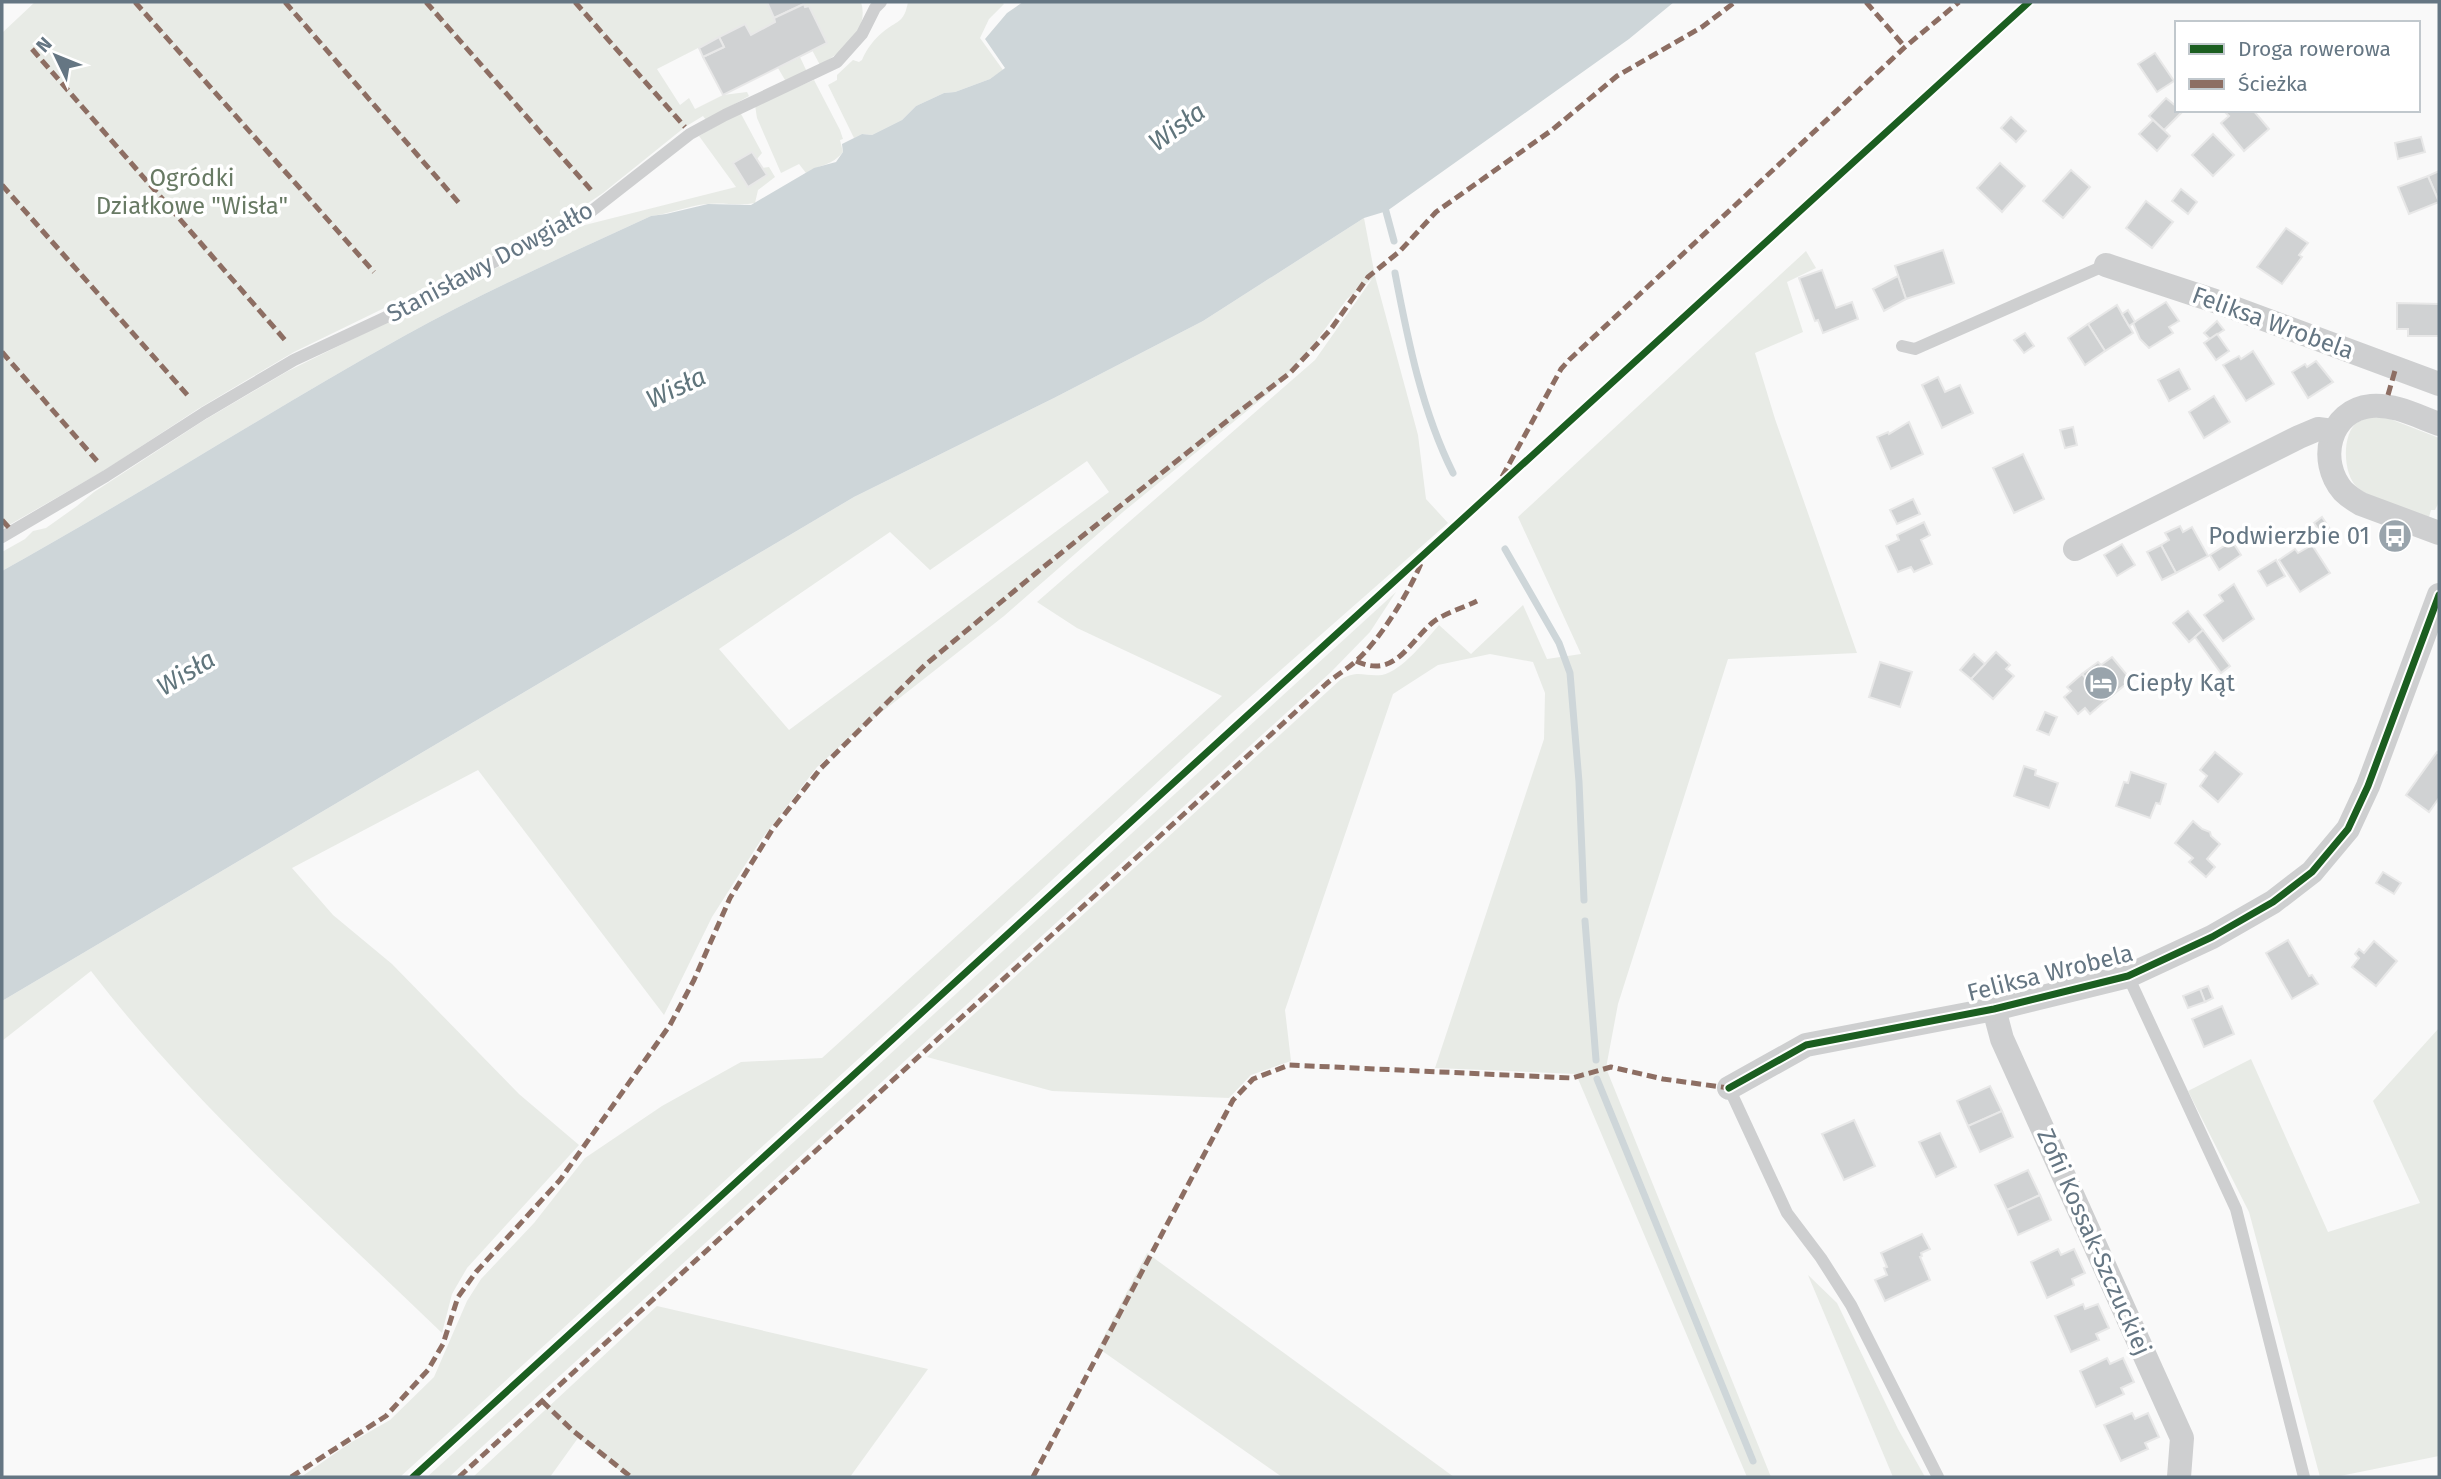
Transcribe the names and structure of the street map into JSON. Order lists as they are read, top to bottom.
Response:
{
  "streets": {
    "street": ["Feliksa Wrobela", "Zofii Kossak-Szczuckiej"],
    "lane": ["Stanisławy Dowgiałło"]
  },
  "crossings": [
    ["Feliksa Wrobela", "Zofii Kossak-Szczuckiej"]
  ],
  "water": ["Wisła"],
  "parks": ["Ogródki Działkowe \"Wisła\""],
  "places": {
    "bus stop": ["Podwierzbie 01"],
    "hotel": ["Ciepły Kąt"]
  },
  "legend": ["Droga rowerowa", "Ścieżka"],
  "north": "top left"
}
